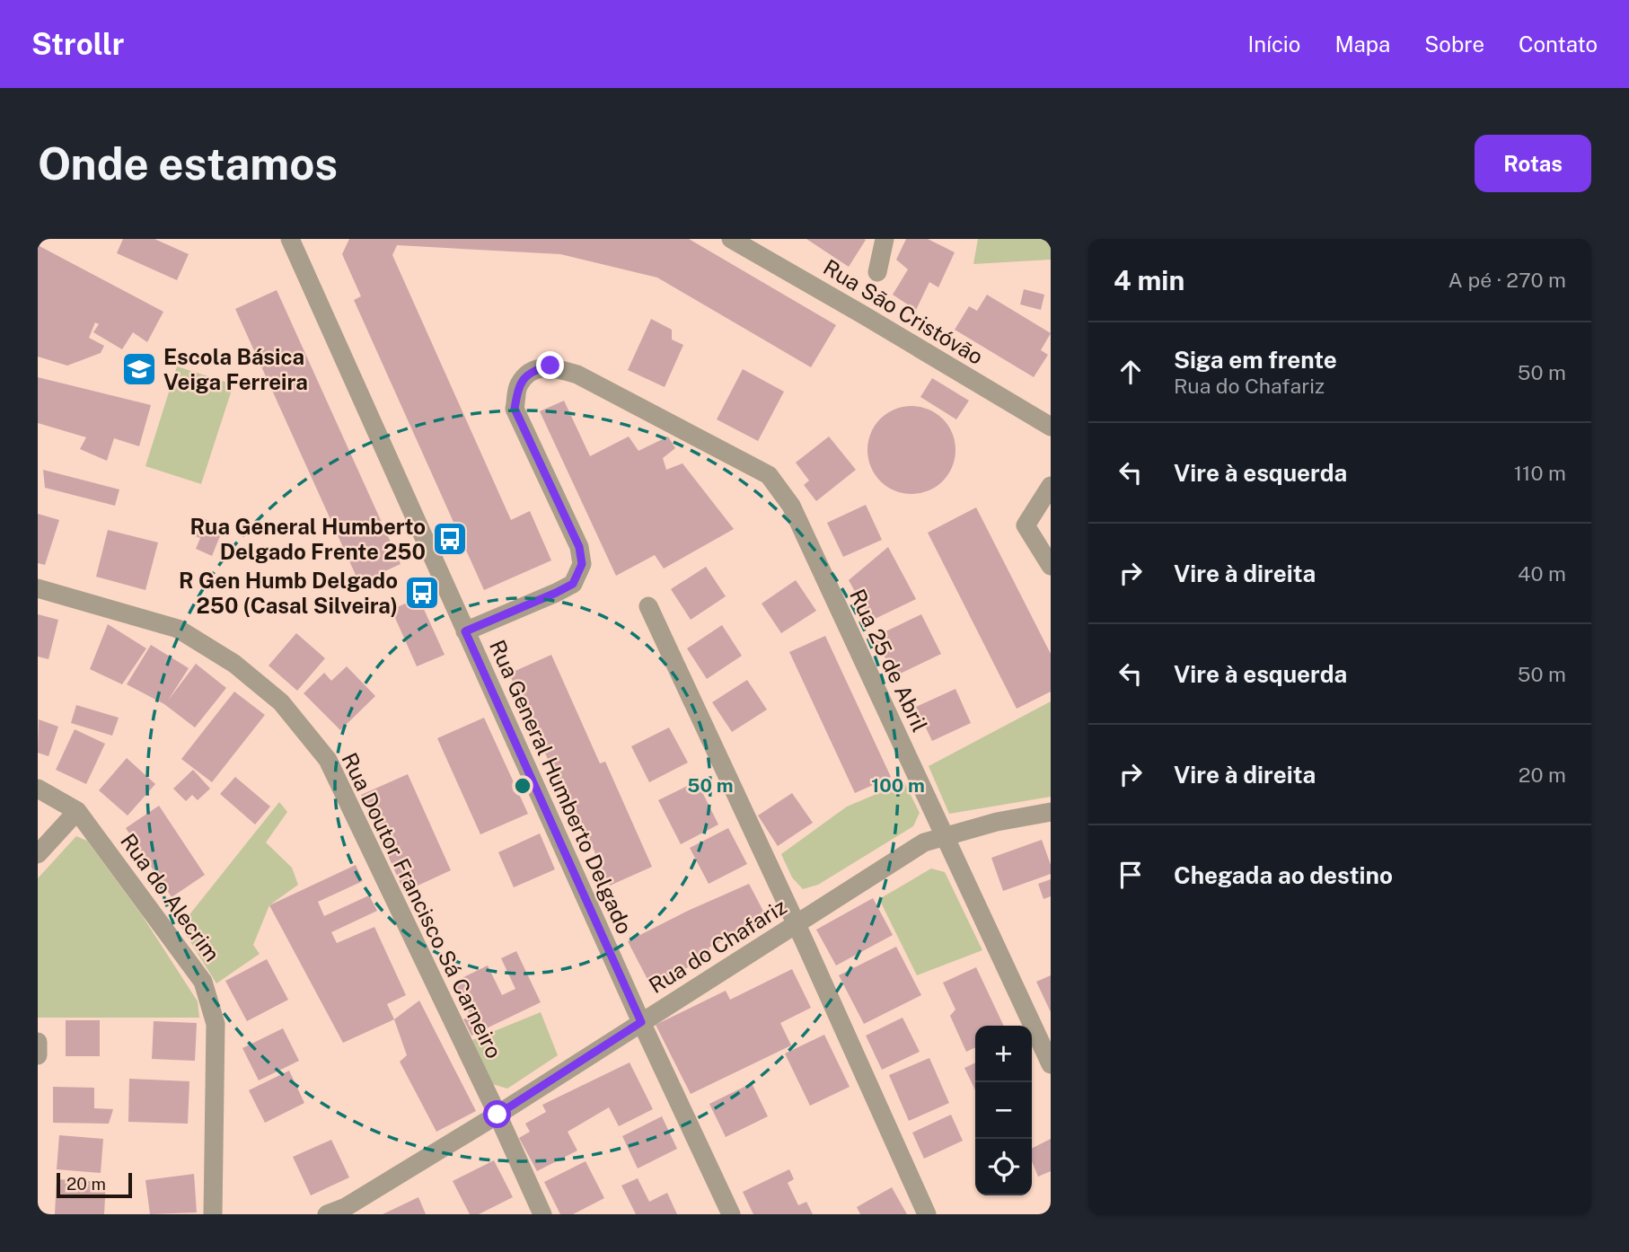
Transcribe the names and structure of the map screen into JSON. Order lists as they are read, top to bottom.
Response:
{
  "streets": {
    "street": [
      "Rua São Cristóvão",
      "Rua 25 de Abril",
      "Rua General Humberto Delgado",
      "Rua do Alecrim",
      "Rua Doutor Francisco Sá Carneiro",
      "Rua do Chafariz"
    ]
  },
  "crossings": [
    ["Rua 25 de Abril", "Rua General Humberto Delgado"],
    ["Rua 25 de Abril", "Rua do Chafariz"],
    ["Rua General Humberto Delgado", "Rua do Chafariz"],
    ["Rua Doutor Francisco Sá Carneiro", "Rua do Chafariz"]
  ],
  "places": {
    "school or university": ["Escola Básica Veiga Ferreira"],
    "bus stop": ["Rua General Humberto Delgado Frente 250", "R Gen Humb Delgado 250 (Casal Silveira)"]
  },
  "scale_bar": "20 m",
  "page": {
    "header": "Strollr",
    "nav": [
      "Início",
      "Mapa",
      "Sobre",
      "Contato"
    ],
    "buttons": "Rotas",
    "title": "Onde estamos",
    "heading": ["4 min", "A pé · 270 m"],
    "list": [
      ["Siga em frente", "Rua do Chafariz", "50 m"],
      ["Vire à esquerda", "110 m"],
      ["Vire à direita", "40 m"],
      ["Vire à esquerda", "50 m"],
      ["Vire à direita", "20 m"],
      "Chegada ao destino"
    ],
    "map_buttons": ["+", "−"],
    "scale": "20 m"
  },
  "rings": ["50 m", "100 m"]
}
